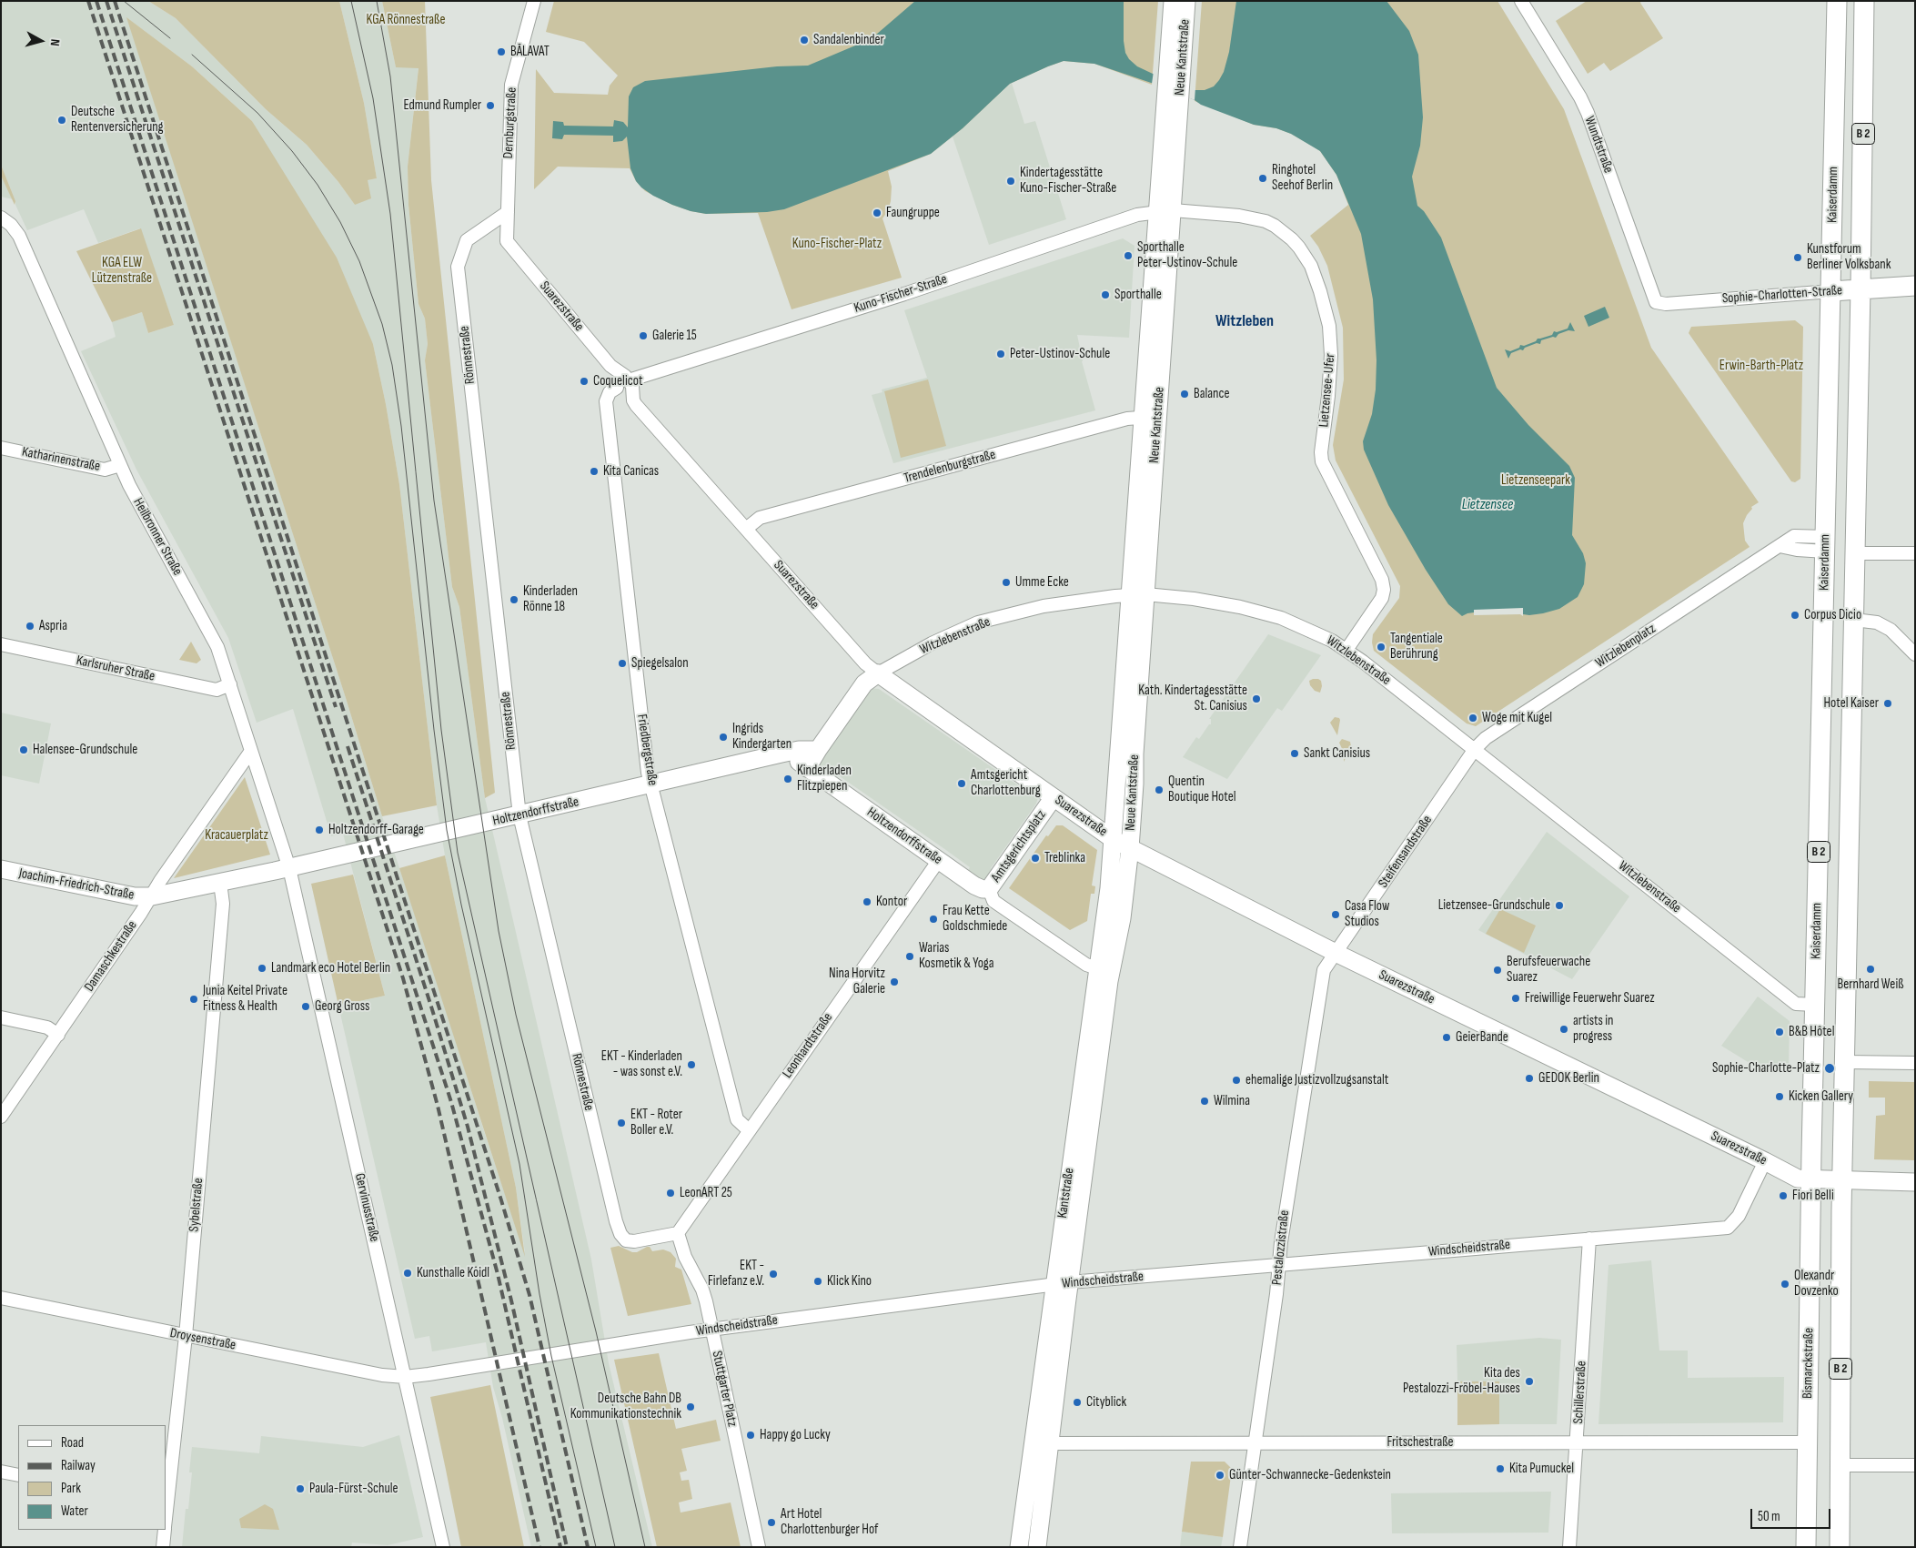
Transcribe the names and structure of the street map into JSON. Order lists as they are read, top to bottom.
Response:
{
  "streets": {
    "main road": [
      "B 2",
      "Kaiserdamm",
      "Sophie-Charlotten-Straße",
      "Bismarckstraße"
    ],
    "street": [
      "Neue Kantstraße",
      "Dernburgstraße",
      "Wundtstraße",
      "Kuno-Fischer-Straße",
      "Suarezstraße",
      "Rönnestraße",
      "Lietzensee-Ufer",
      "Katharinenstraße",
      "Trendelenburgstraße",
      "Heilbronner Straße",
      "Witzlebenstraße",
      "Witzlebenplatz",
      "Karlsruher Straße",
      "Friedbergstraße",
      "Holtzendorffstraße",
      "Amtsgerichtsplatz",
      "Steifensandstraße",
      "Joachim-Friedrich-Straße",
      "Damaschkestraße",
      "Leonhardtstraße",
      "Kantstraße",
      "Sybelstraße",
      "Gervinusstraße",
      "Pestalozzistraße",
      "Windscheidstraße",
      "Droysenstraße",
      "Stuttgarter Platz",
      "Schillerstraße",
      "Fritschestraße"
    ]
  },
  "crossings": [
    ["Neue Kantstraße", "Kuno-Fischer-Straße"],
    ["Neue Kantstraße", "Suarezstraße"],
    ["Neue Kantstraße", "Lietzensee-Ufer"],
    ["Neue Kantstraße", "Trendelenburgstraße"],
    ["Neue Kantstraße", "Witzlebenstraße"],
    ["Neue Kantstraße", "Kantstraße"],
    ["Dernburgstraße", "Suarezstraße"],
    ["Dernburgstraße", "Rönnestraße"],
    ["B 2", "Sophie-Charlotten-Straße"],
    ["B 2", "Suarezstraße"],
    ["Wundtstraße", "Sophie-Charlotten-Straße"],
    ["Kaiserdamm", "Sophie-Charlotten-Straße"],
    ["Kaiserdamm", "Suarezstraße"],
    ["Kaiserdamm", "Witzlebenstraße"],
    ["Kaiserdamm", "Witzlebenplatz"],
    ["Kaiserdamm", "Bismarckstraße"],
    ["Kuno-Fischer-Straße", "Suarezstraße"],
    ["Kuno-Fischer-Straße", "Lietzensee-Ufer"],
    ["Suarezstraße", "Rönnestraße"],
    ["Suarezstraße", "Trendelenburgstraße"],
    ["Suarezstraße", "Witzlebenstraße"],
    ["Suarezstraße", "Amtsgerichtsplatz"],
    ["Suarezstraße", "Steifensandstraße"],
    ["Suarezstraße", "Kantstraße"],
    ["Suarezstraße", "Pestalozzistraße"],
    ["Suarezstraße", "Windscheidstraße"],
    ["Suarezstraße", "Bismarckstraße"],
    ["Rönnestraße", "Holtzendorffstraße"],
    ["Rönnestraße", "Leonhardtstraße"],
    ["Rönnestraße", "Stuttgarter Platz"],
    ["Lietzensee-Ufer", "Witzlebenstraße"],
    ["Katharinenstraße", "Heilbronner Straße"],
    ["Heilbronner Straße", "Karlsruher Straße"],
    ["Heilbronner Straße", "Holtzendorffstraße"],
    ["Heilbronner Straße", "Damaschkestraße"],
    ["Heilbronner Straße", "Gervinusstraße"],
    ["Witzlebenstraße", "Witzlebenplatz"],
    ["Witzlebenstraße", "Holtzendorffstraße"],
    ["Witzlebenstraße", "Steifensandstraße"],
    ["Witzlebenplatz", "Steifensandstraße"],
    ["Friedbergstraße", "Holtzendorffstraße"],
    ["Friedbergstraße", "Leonhardtstraße"],
    ["Holtzendorffstraße", "Amtsgerichtsplatz"],
    ["Holtzendorffstraße", "Leonhardtstraße"],
    ["Holtzendorffstraße", "Kantstraße"],
    ["Holtzendorffstraße", "Gervinusstraße"],
    ["Steifensandstraße", "Pestalozzistraße"],
    ["Joachim-Friedrich-Straße", "Damaschkestraße"],
    ["Leonhardtstraße", "Stuttgarter Platz"],
    ["Kantstraße", "Windscheidstraße"],
    ["Kantstraße", "Fritschestraße"],
    ["Sybelstraße", "Droysenstraße"],
    ["Gervinusstraße", "Windscheidstraße"],
    ["Gervinusstraße", "Droysenstraße"],
    ["Pestalozzistraße", "Windscheidstraße"],
    ["Pestalozzistraße", "Fritschestraße"],
    ["Windscheidstraße", "Droysenstraße"],
    ["Windscheidstraße", "Stuttgarter Platz"],
    ["Windscheidstraße", "Schillerstraße"],
    ["Bismarckstraße", "Fritschestraße"],
    ["Schillerstraße", "Fritschestraße"]
  ],
  "districts": ["Witzleben"],
  "water": ["Lietzensee"],
  "parks": [
    "KGA Rönnestraße",
    "Kuno-Fischer-Platz",
    "KGA ELW Lützenstraße",
    "Erwin-Barth-Platz",
    "Lietzenseepark",
    "Kracauerplatz"
  ],
  "places": [
    "Sandalenbinder",
    "BĀLAVAT",
    "Edmund Rumpler",
    "Deutsche Rentenversicherung",
    "Ringhotel Seehof Berlin",
    "Kindertagesstätte Kuno-Fischer-Straße",
    "Faungruppe",
    "Sporthalle Peter-Ustinov-Schule",
    "Kunstforum Berliner Volksbank",
    "Sporthalle",
    "Galerie 15",
    "Peter-Ustinov-Schule",
    "Coquelicot",
    "Balance",
    "Kita Canicas",
    "Umme Ecke",
    "Kinderladen Rönne 18",
    "Corpus Dicio",
    "Aspria",
    "Tangentiale Berührung",
    "Spiegelsalon",
    "Kath. Kindertagesstätte St. Canisius",
    "Hotel Kaiser",
    "Woge mit Kugel",
    "Ingrids Kindergarten",
    "Halensee-Grundschule",
    "Sankt Canisius",
    "Kinderladen Flitzpiepen",
    "Amtsgericht Charlottenburg",
    "Quentin Boutique Hotel",
    "Holtzendorff-Garage",
    "Treblinka",
    "Kontor",
    "Lietzensee-Grundschule",
    "Casa Flow Studios",
    "Frau Kette Goldschmiede",
    "Warias Kosmetik & Yoga",
    "Landmark eco Hotel Berlin",
    "Bernhard Weiß",
    "Berufsfeuerwache Suarez",
    "Nina Horvitz Galerie",
    "Freiwillige Feuerwehr Suarez",
    "Junia Keitel Private Fitness & Health",
    "Georg Gross",
    "artists in progress",
    "B&B Hôtel",
    "GeierBande",
    "EKT - Kinderladen - was sonst e.V.",
    "Sophie-Charlotte-Platz",
    "GEDOK Berlin",
    "ehemalige Justizvollzugsanstalt",
    "Kicken Gallery",
    "Wilmina",
    "EKT - Roter Boller e.V.",
    "LeonART 25",
    "Fiori Belli",
    "Kunsthalle Koidl",
    "EKT - Firlefanz e.V.",
    "Klick Kino",
    "Olexandr Dovzenko",
    "Kita des Pestalozzi-Fröbel-Hauses",
    "Cityblick",
    "Deutsche Bahn DB Kommunikationstechnik",
    "Happy go Lucky",
    "Kita Pumuckel",
    "Günter-Schwannecke-Gedenkstein",
    "Paula-Fürst-Schule",
    "Art Hotel Charlottenburger Hof"
  ],
  "legend": [
    "Road",
    "Railway",
    "Park",
    "Water"
  ],
  "scale_bar": "50 m",
  "north": "right"
}
